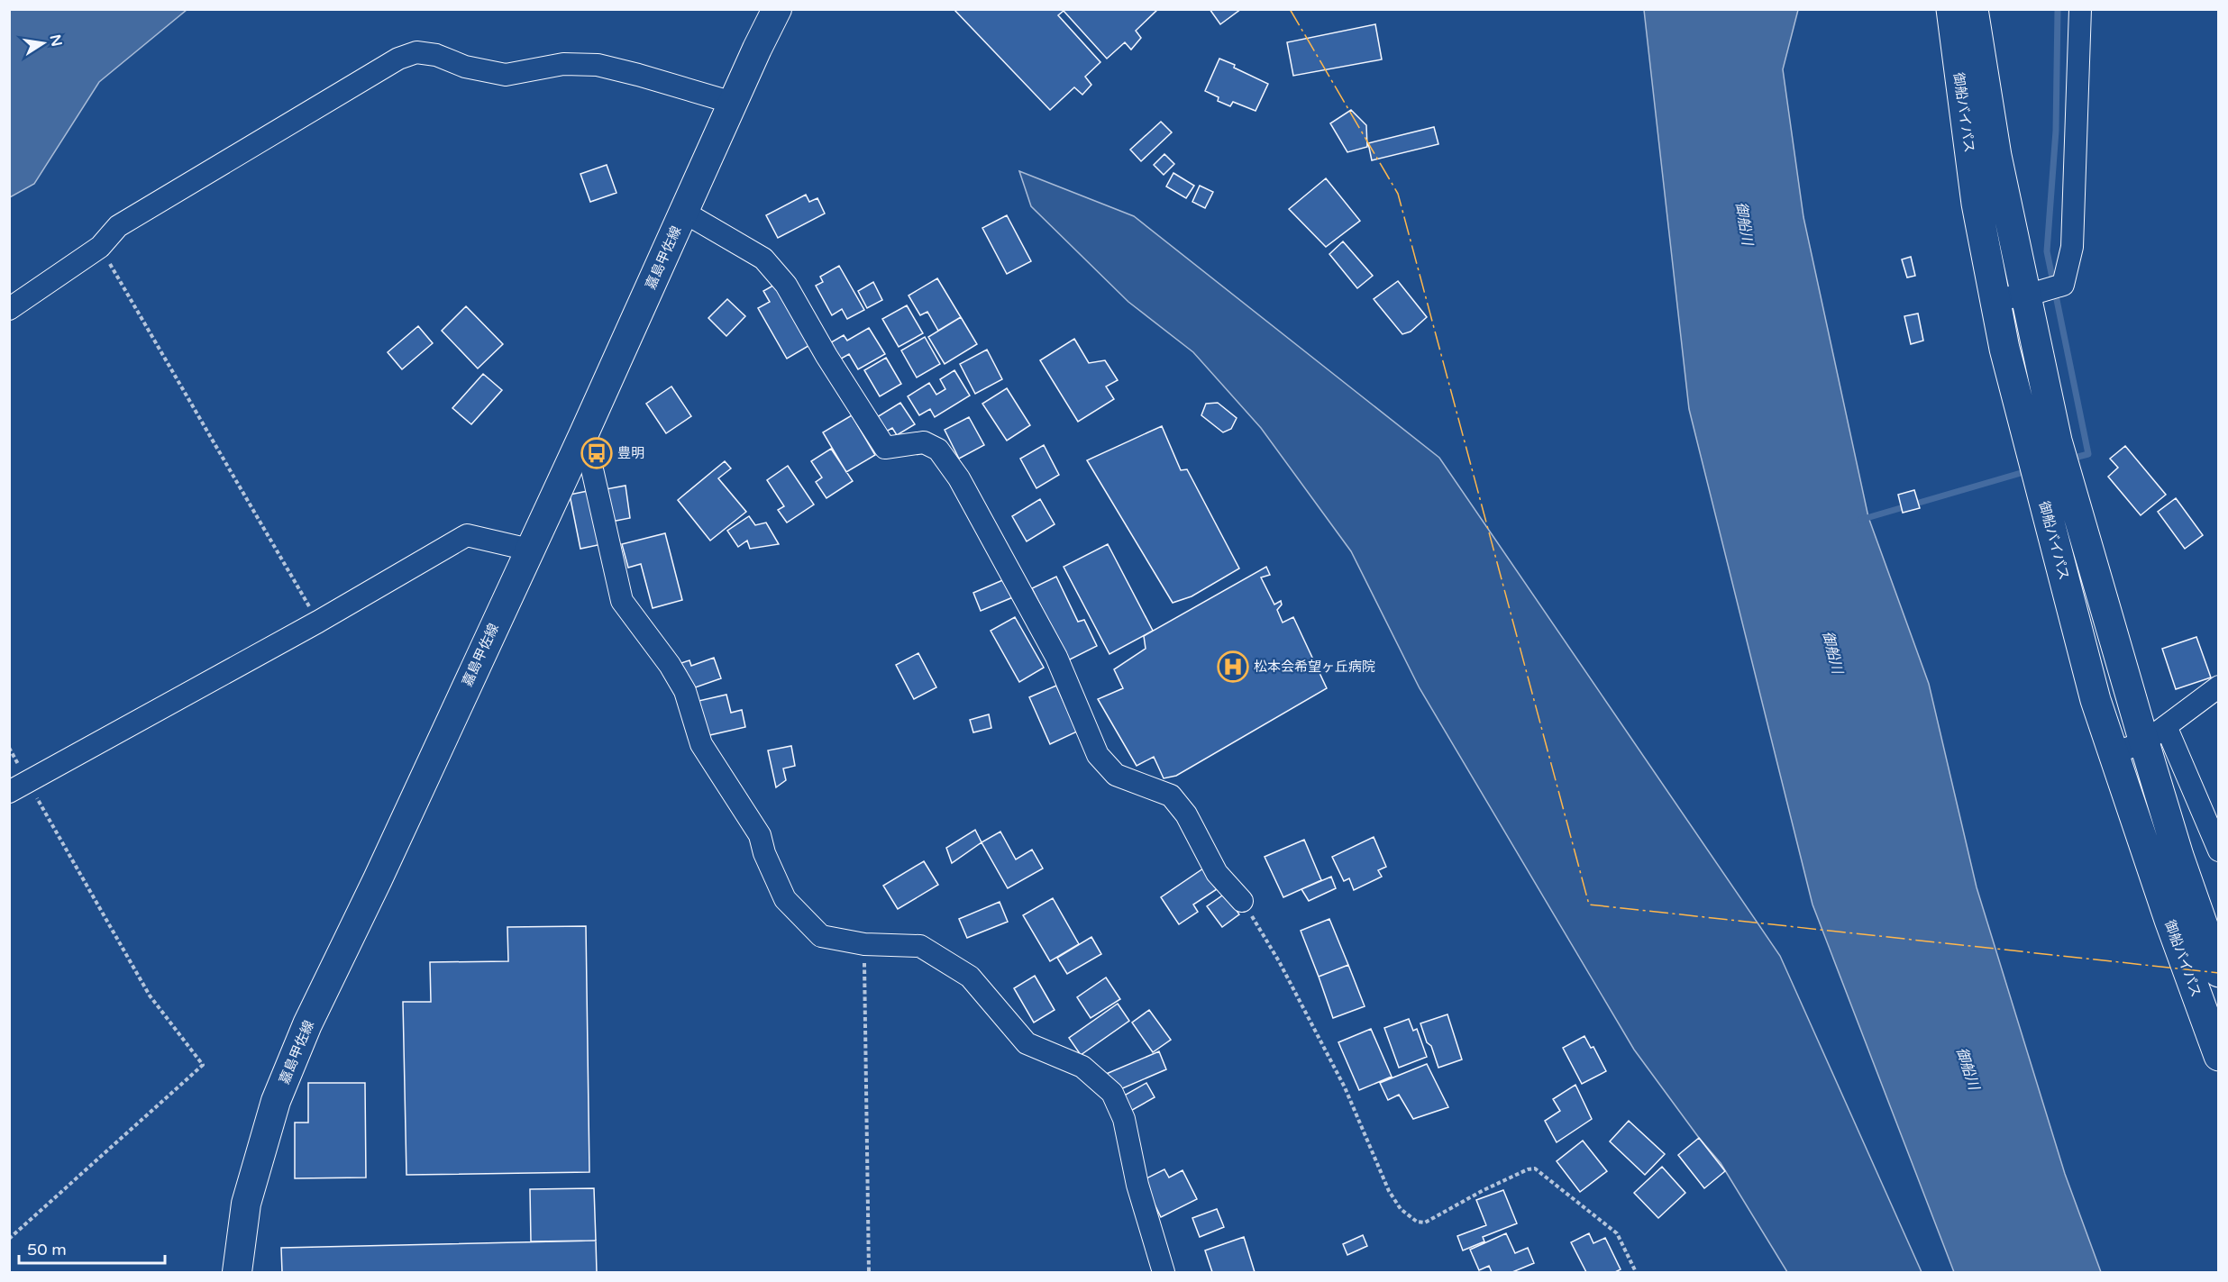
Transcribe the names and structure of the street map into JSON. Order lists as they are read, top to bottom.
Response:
{
  "streets": {
    "highway": ["御船バイパス"],
    "main road": ["嘉島甲佐線"]
  },
  "water": ["御船川"],
  "places": {
    "bus stop": ["豊明"],
    "hospital": ["松本会希望ヶ丘病院"]
  },
  "scale_bar": "50 m",
  "north": "right"
}
